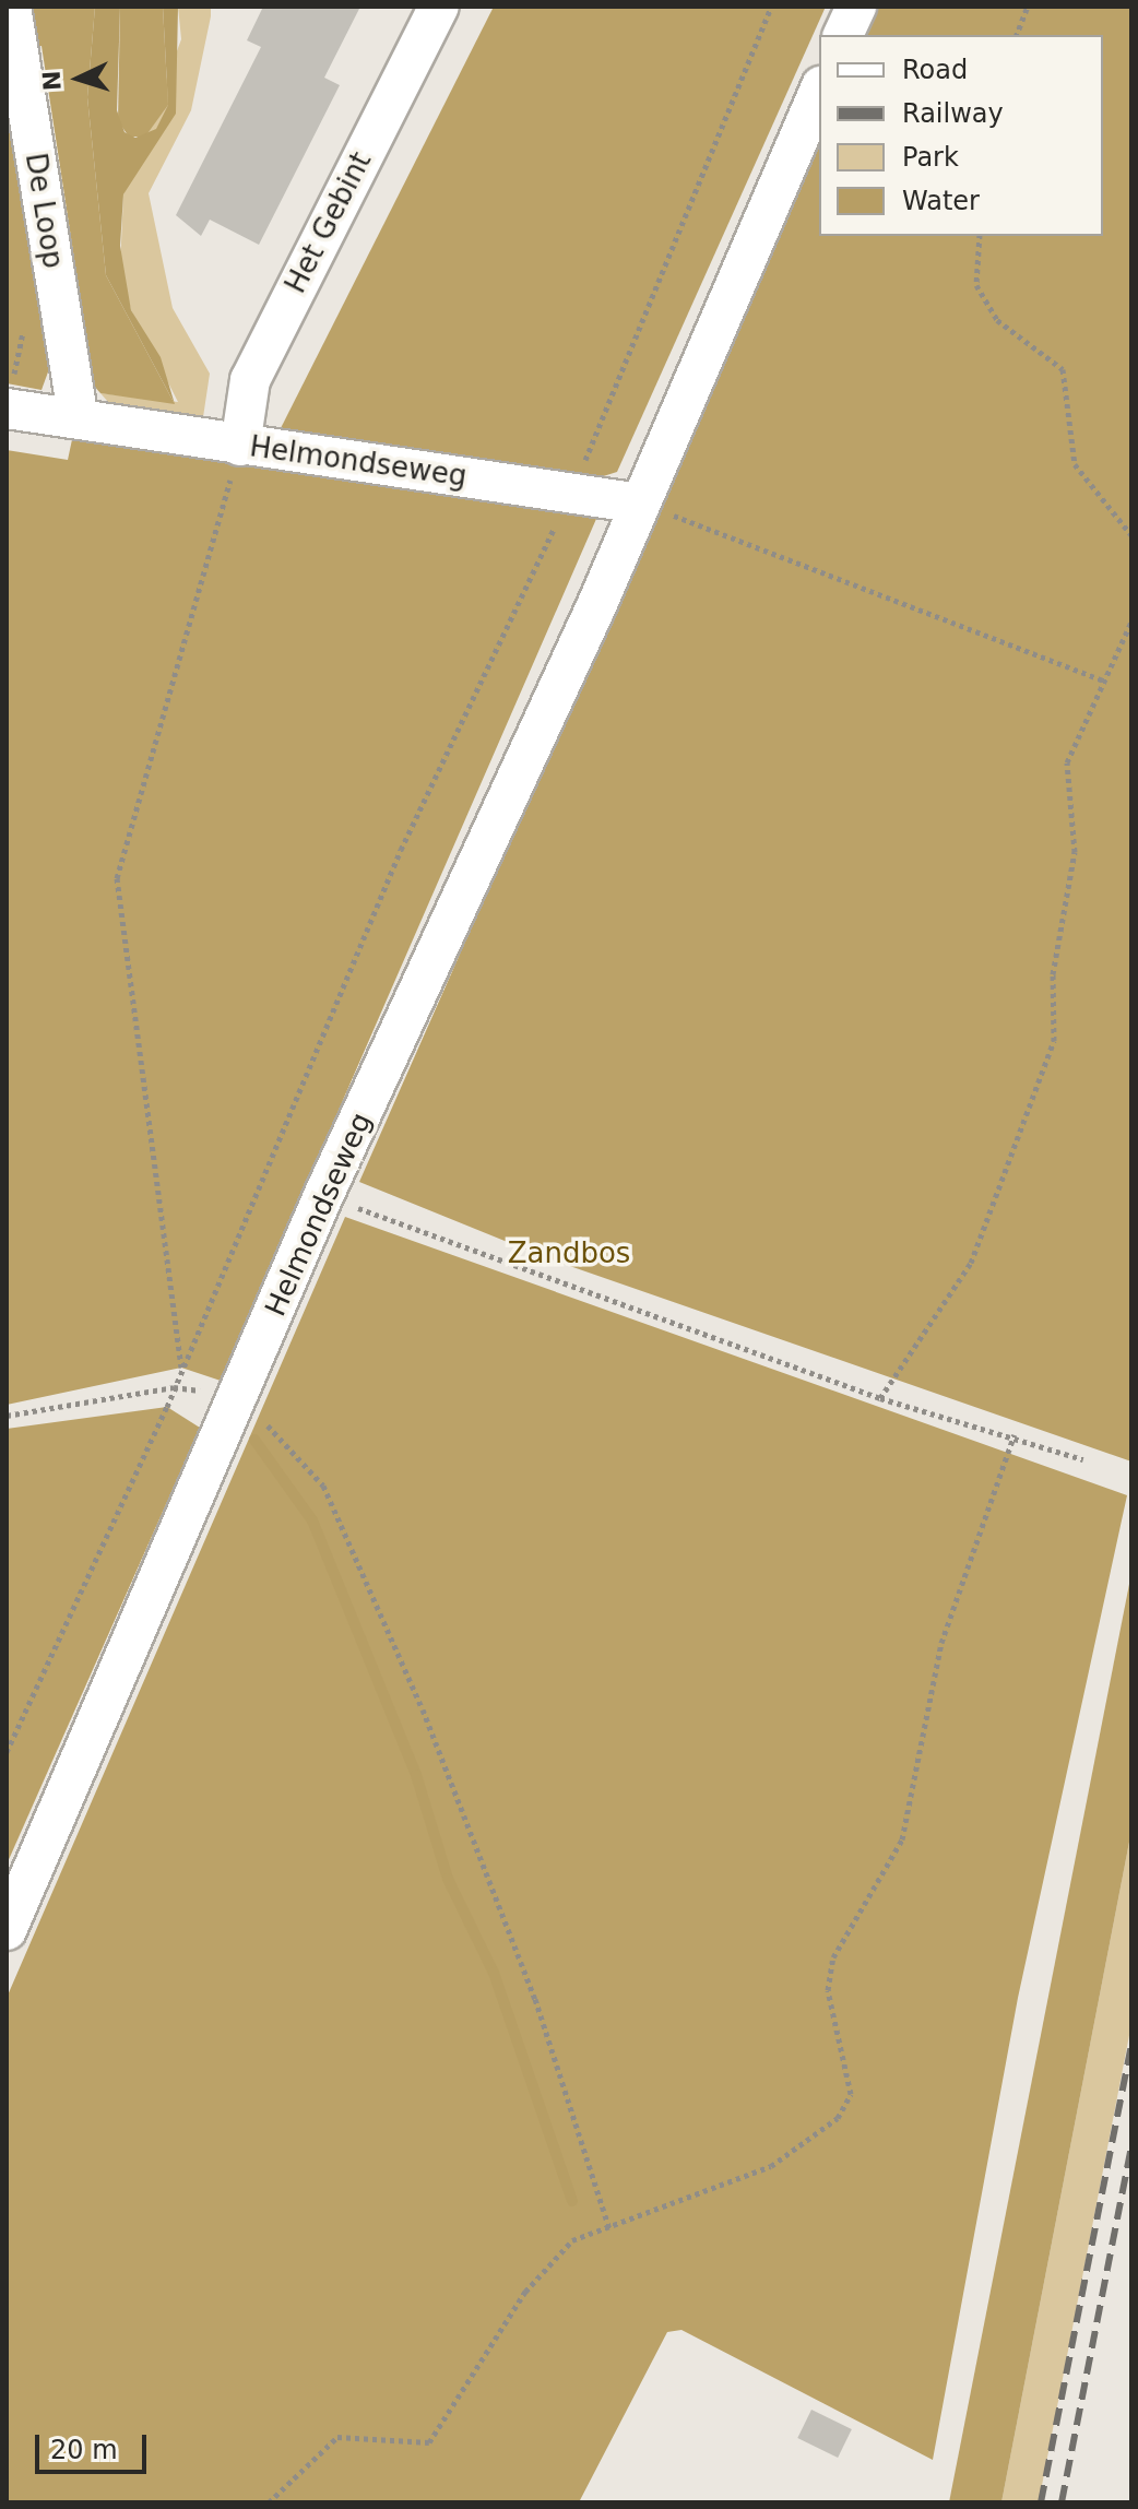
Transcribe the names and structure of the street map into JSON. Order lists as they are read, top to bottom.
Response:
{
  "streets": {
    "street": ["De Loop", "Het Gebint", "Helmondseweg"]
  },
  "crossings": [
    ["De Loop", "Helmondseweg"],
    ["Het Gebint", "Helmondseweg"]
  ],
  "parks": ["Zandbos"],
  "legend": [
    "Road",
    "Railway",
    "Park",
    "Water"
  ],
  "scale_bar": "20 m",
  "north": "left"
}
